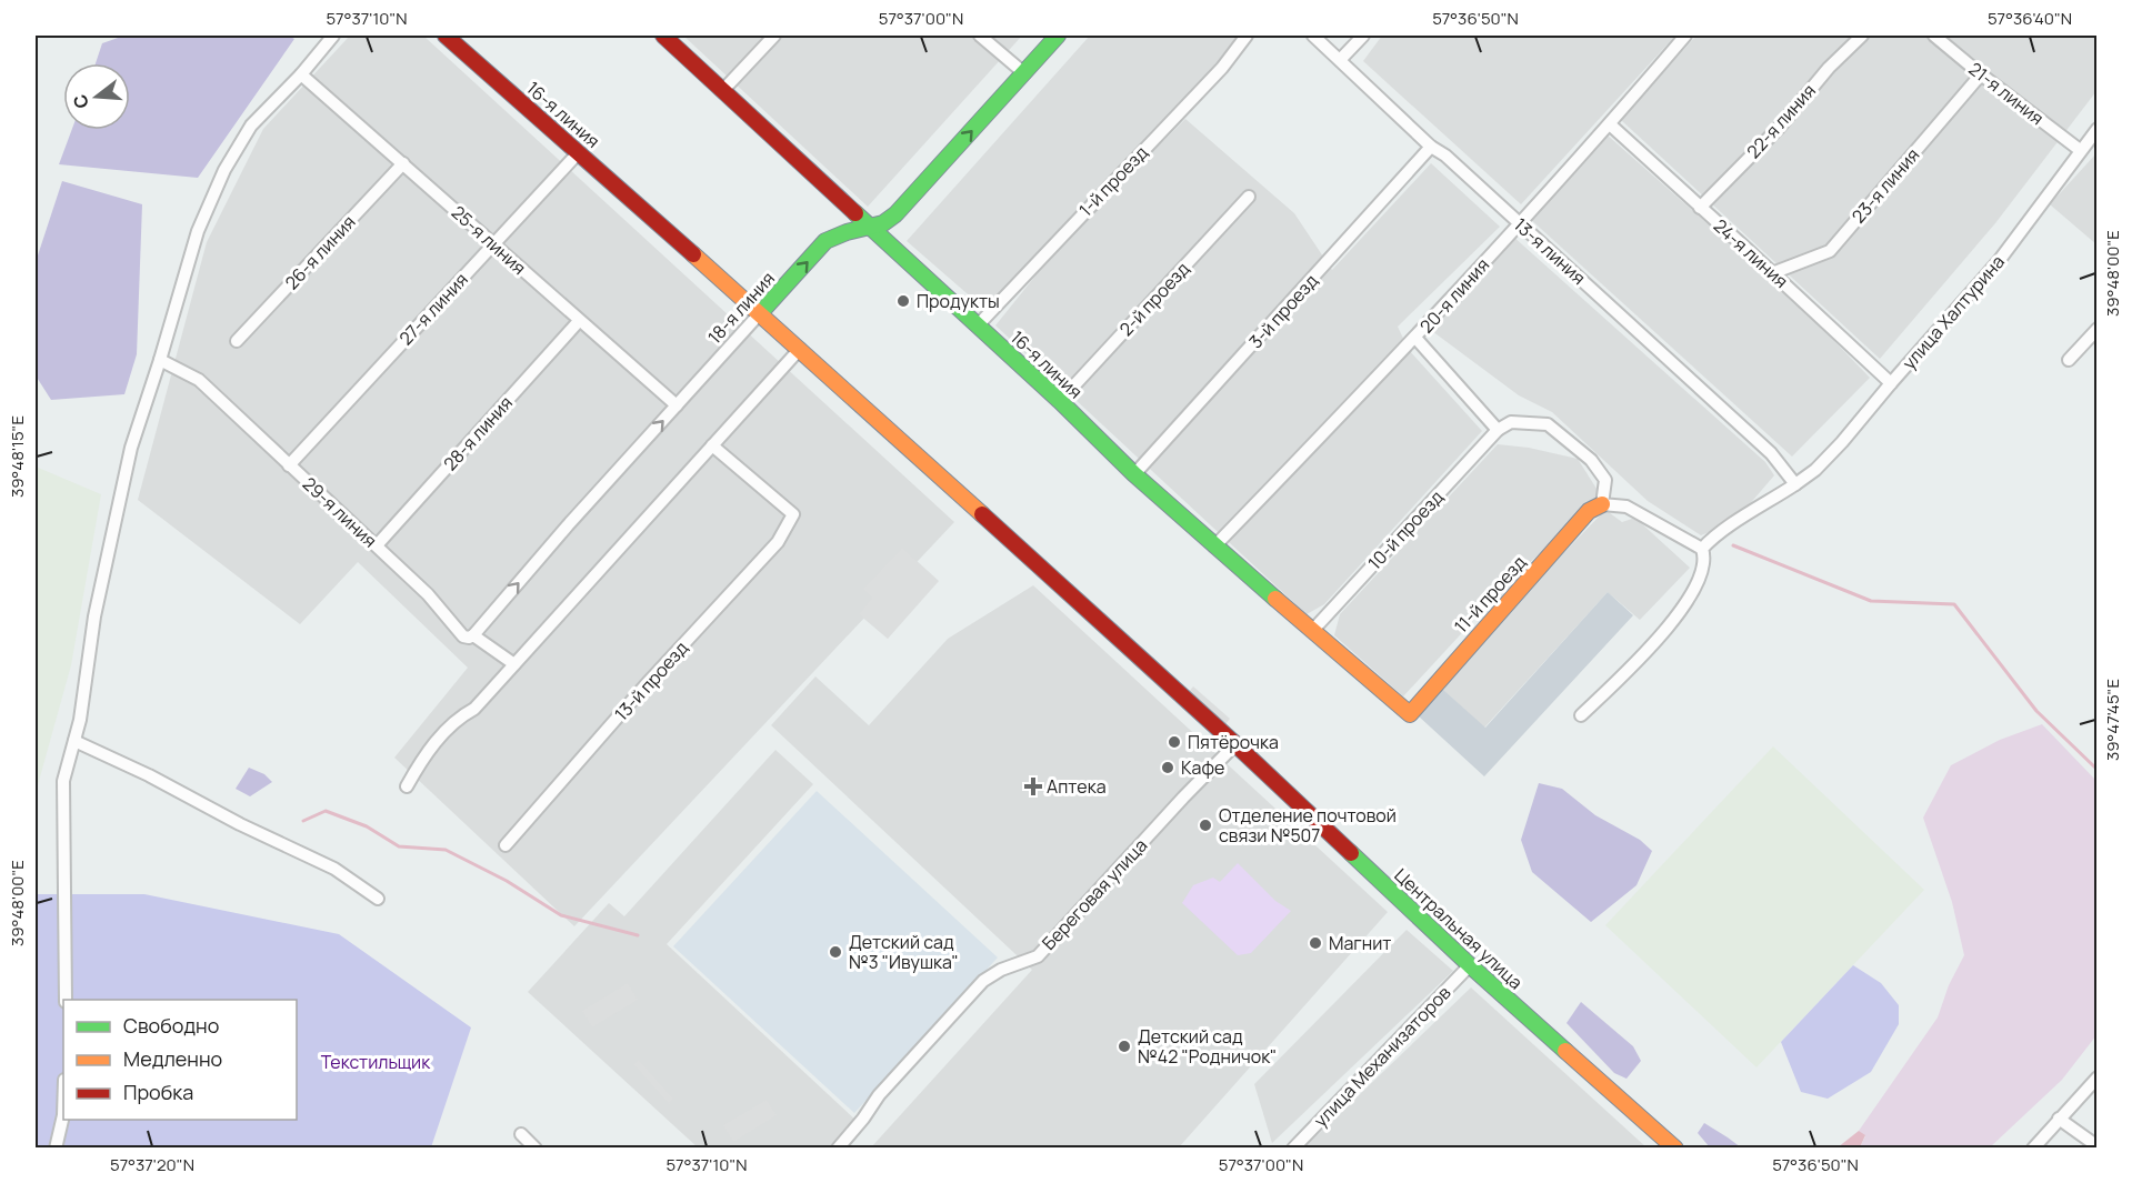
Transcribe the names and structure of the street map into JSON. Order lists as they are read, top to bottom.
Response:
{
  "streets": {
    "street": [
      "21-я линия",
      "16-я линия",
      "22-я линия",
      "1-й проезд",
      "23-я линия",
      "25-я линия",
      "13-я линия",
      "26-я линия",
      "24-я линия",
      "20-я линия",
      "2-й проезд",
      "18-я линия",
      "27-я линия",
      "3-й проезд",
      "улица Халтурина",
      "28-я линия",
      "29-я линия",
      "10-й проезд",
      "11-й проезд",
      "13-й проезд",
      "Береговая улица",
      "Центральная улица",
      "улица Механизаторов"
    ]
  },
  "crossings": [
    ["21-я линия", "23-я линия"],
    ["21-я линия", "улица Халтурина"],
    ["16-я линия", "1-й проезд"],
    ["16-я линия", "20-я линия"],
    ["16-я линия", "2-й проезд"],
    ["16-я линия", "18-я линия"],
    ["16-я линия", "27-я линия"],
    ["16-я линия", "3-й проезд"],
    ["16-я линия", "10-й проезд"],
    ["16-я линия", "11-й проезд"],
    ["16-я линия", "Центральная улица"],
    ["22-я линия", "24-я линия"],
    ["23-я линия", "24-я линия"],
    ["25-я линия", "26-я линия"],
    ["25-я линия", "18-я линия"],
    ["25-я линия", "27-я линия"],
    ["25-я линия", "28-я линия"],
    ["13-я линия", "20-я линия"],
    ["13-я линия", "3-й проезд"],
    ["13-я линия", "улица Халтурина"],
    ["24-я линия", "20-я линия"],
    ["24-я линия", "улица Халтурина"],
    ["18-я линия", "29-я линия"],
    ["27-я линия", "29-я линия"],
    ["28-я линия", "29-я линия"],
    ["Береговая улица", "Центральная улица"],
    ["Центральная улица", "улица Механизаторов"]
  ],
  "parks": ["Текстильщик"],
  "places": {
    "other": [
      "Продукты",
      "Пятёрочка",
      "Кафе",
      "Отделение почтовой связи №507",
      "Магнит",
      "Детский сад №3 \"Ивушка\"",
      "Детский сад №42 \"Родничок\""
    ],
    "health": ["Аптека"]
  },
  "legend": ["Свободно", "Медленно", "Пробка"],
  "north": "left",
  "coordinates": [
    "57°37'10\"N",
    "57°37'00\"N",
    "57°36'50\"N",
    "57°36'40\"N",
    "39°48'00\"E",
    "39°48'15\"E",
    "39°47'45\"E",
    "57°37'20\"N"
  ]
}
